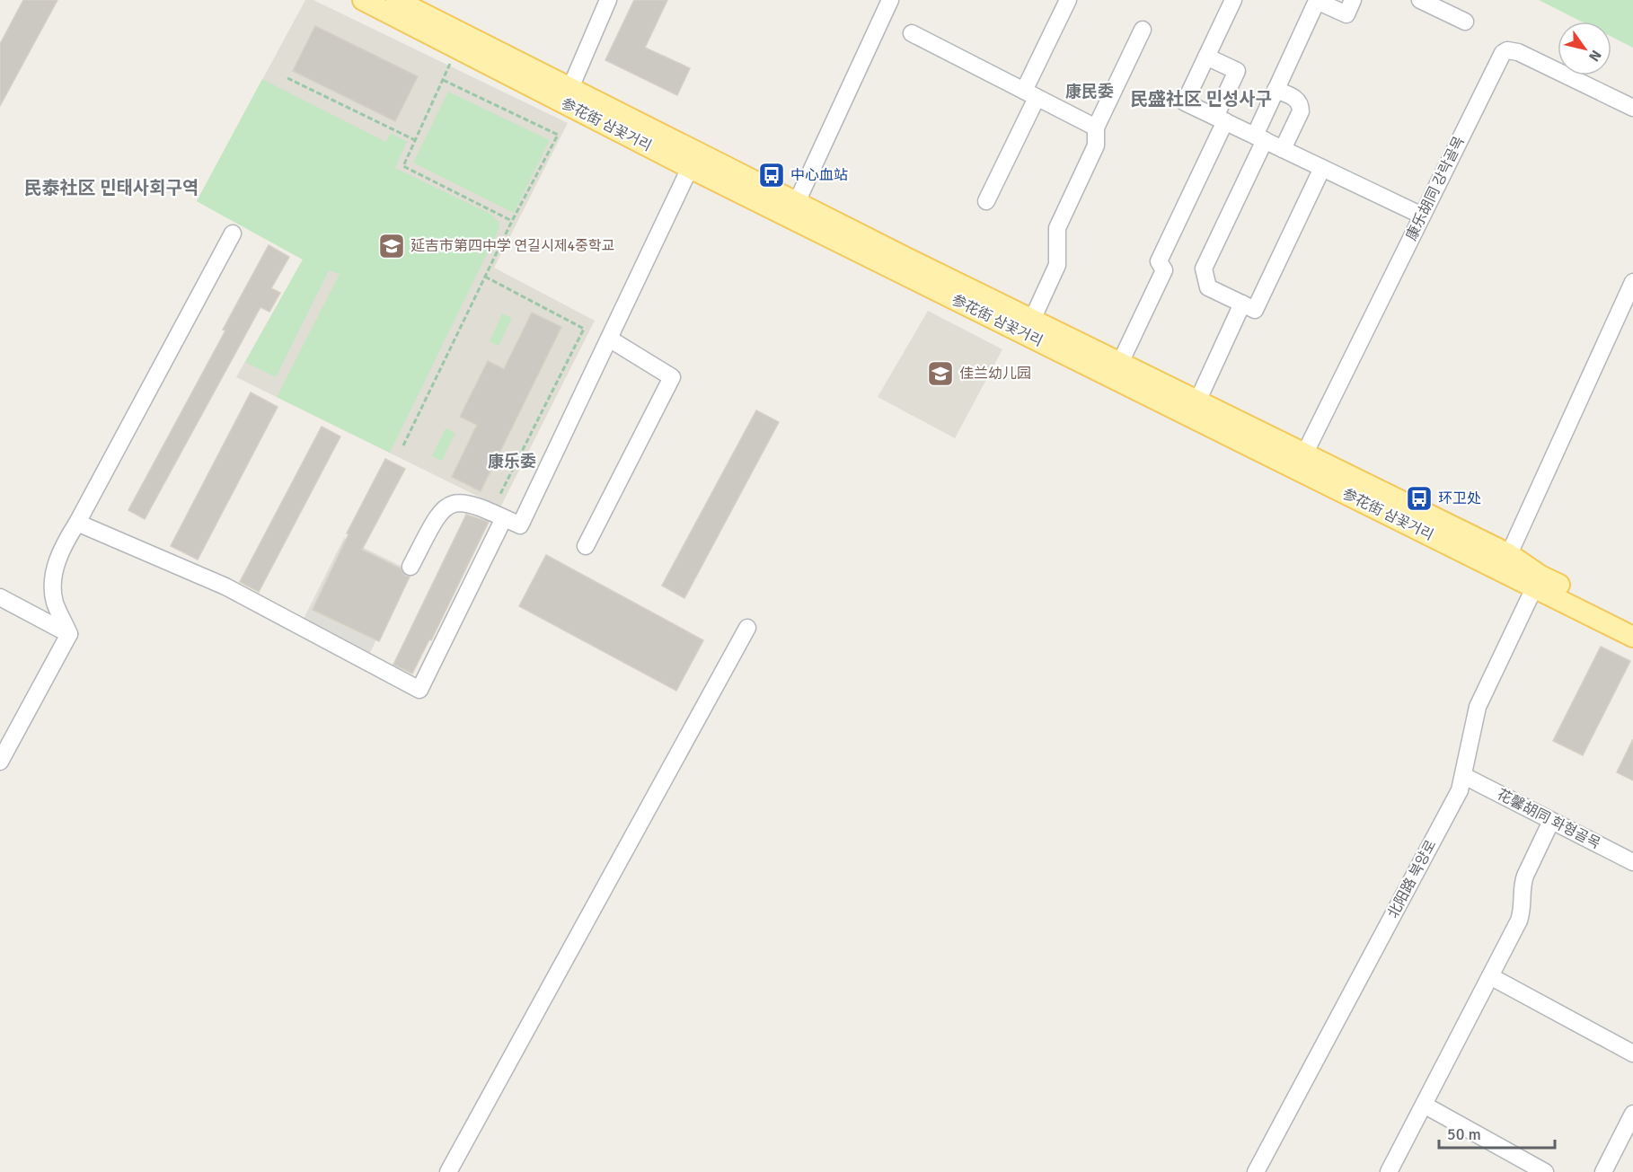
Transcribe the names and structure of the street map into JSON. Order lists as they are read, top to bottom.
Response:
{
  "streets": {
    "main road": ["参花街 삼꽃거리"],
    "street": ["康乐胡同 강락골목", "花馨胡同 화형골목", "北阳路 북양로"]
  },
  "crossings": [
    ["参花街 삼꽃거리", "康乐胡同 강락골목"],
    ["参花街 삼꽃거리", "北阳路 북양로"],
    ["花馨胡同 화형골목", "北阳路 북양로"]
  ],
  "districts": [
    "康民委",
    "民盛社区 민성사구",
    "民泰社区 민태사회구역",
    "康乐委"
  ],
  "places": {
    "bus stop": ["中心血站", "环卫处"],
    "school or university": ["延吉市第四中学 연길시제4중학교", "佳兰幼儿园"]
  },
  "scale_bar": "50 m",
  "north": "bottom right"
}
